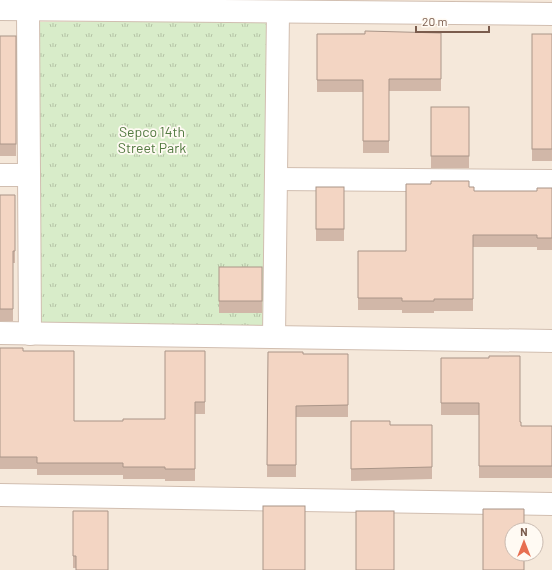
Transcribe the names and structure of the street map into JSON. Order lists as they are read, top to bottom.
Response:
{
  "parks": ["Sepco 14th Street Park"],
  "scale_bar": "20 m",
  "north": "top"
}
